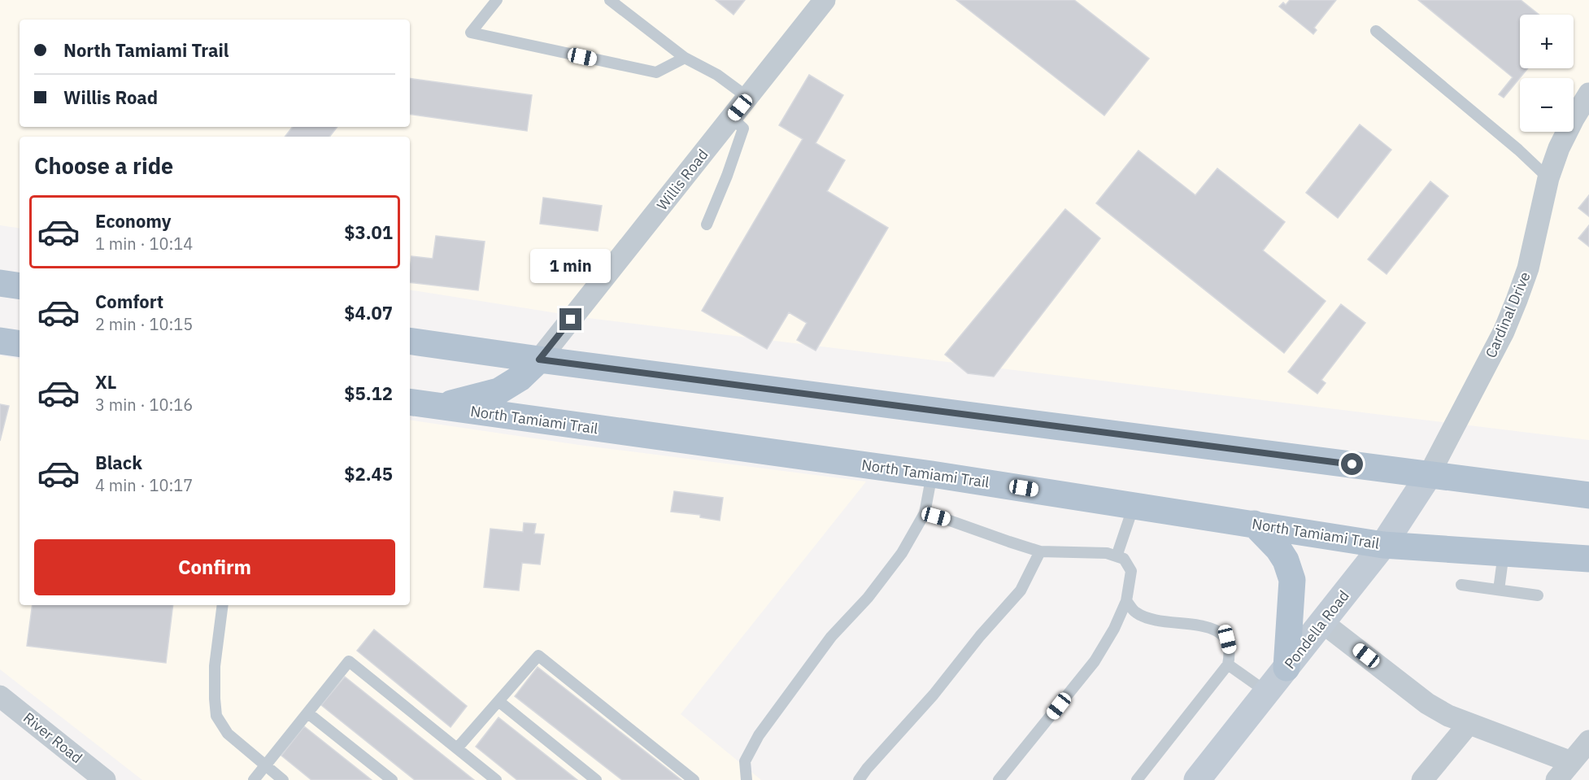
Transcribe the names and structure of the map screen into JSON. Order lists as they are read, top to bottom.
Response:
{
  "streets": {
    "main road": ["North Tamiami Trail", "Pondella Road"],
    "street": ["Willis Road", "Cardinal Drive", "River Road"]
  },
  "crossings": [
    ["Cardinal Drive", "Pondella Road"],
    ["North Tamiami Trail", "Pondella Road"]
  ],
  "page": {
    "map_buttons": ["+", "−"],
    "banner": ["North Tamiami Trail", "Willis Road"],
    "heading": "Choose a ride",
    "list": [
      {
        "name": "Economy",
        "note": "1 min · 10:14",
        "value": "$3.01"
      },
      {
        "name": "Comfort",
        "note": "2 min · 10:15",
        "value": "$4.07"
      },
      {
        "name": "XL",
        "note": "3 min · 10:16",
        "value": "$5.12"
      },
      {
        "name": "Black",
        "note": "4 min · 10:17",
        "value": "$2.45"
      }
    ],
    "bubble": "1 min",
    "buttons": "Confirm"
  }
}
